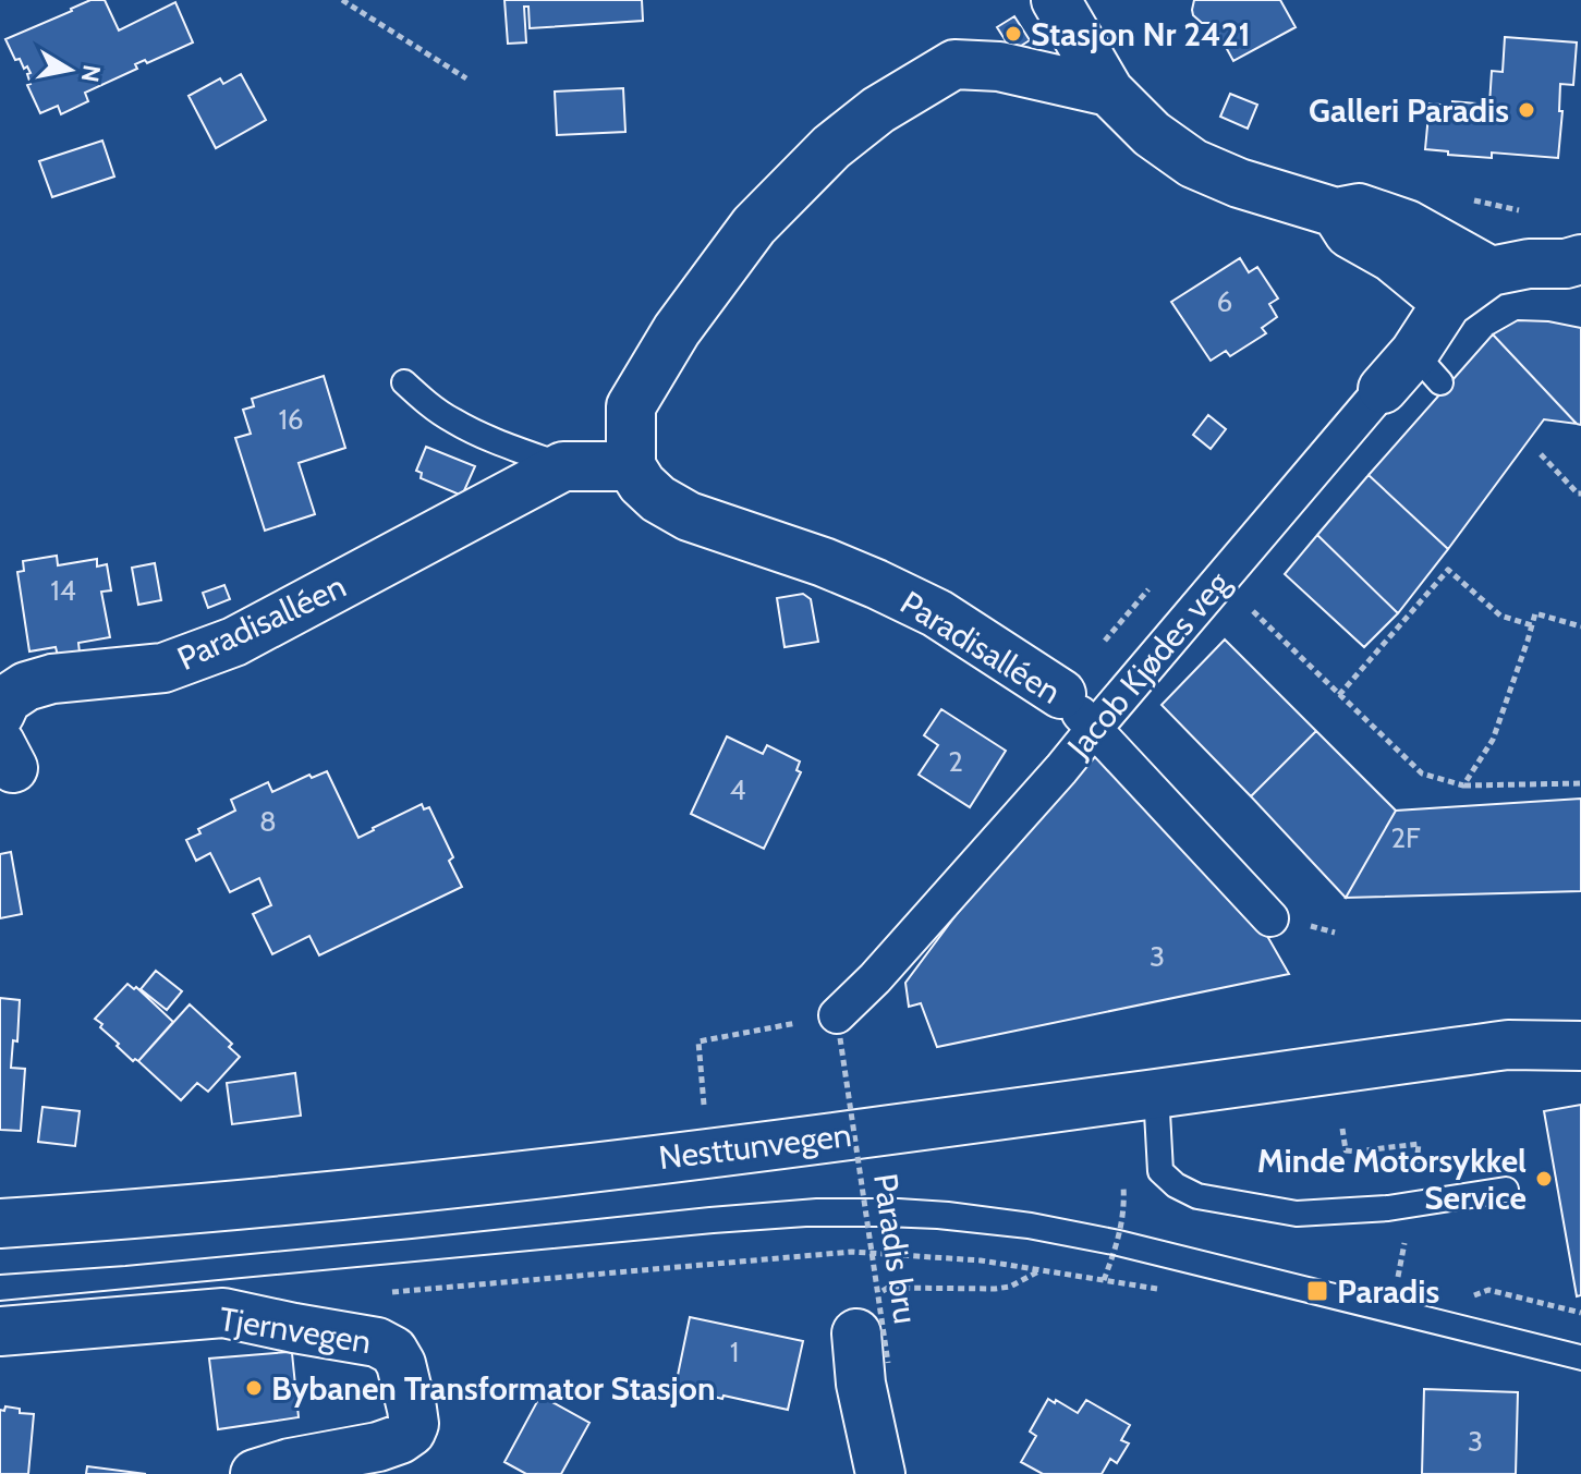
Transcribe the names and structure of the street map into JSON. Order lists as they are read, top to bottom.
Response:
{
  "streets": {
    "street": [
      "Paradisalléen",
      "Jacob Kjødes veg",
      "Nesttunvegen",
      "Tjernvegen"
    ],
    "path": ["Paradis bru"]
  },
  "crossings": [
    ["Paradisalléen", "Jacob Kjødes veg"],
    ["Jacob Kjødes veg", "Paradis bru"]
  ],
  "places": {
    "other": [
      "Stasjon Nr 2421",
      "Galleri Paradis",
      "Minde Motorsykkel Service",
      "Bybanen Transformator Stasjon"
    ],
    "transit": ["Paradis"]
  },
  "house_numbers": [
    "6",
    "16",
    "14",
    "2",
    "4",
    "8",
    "2F",
    "3",
    "1",
    "3"
  ],
  "north": "right"
}
